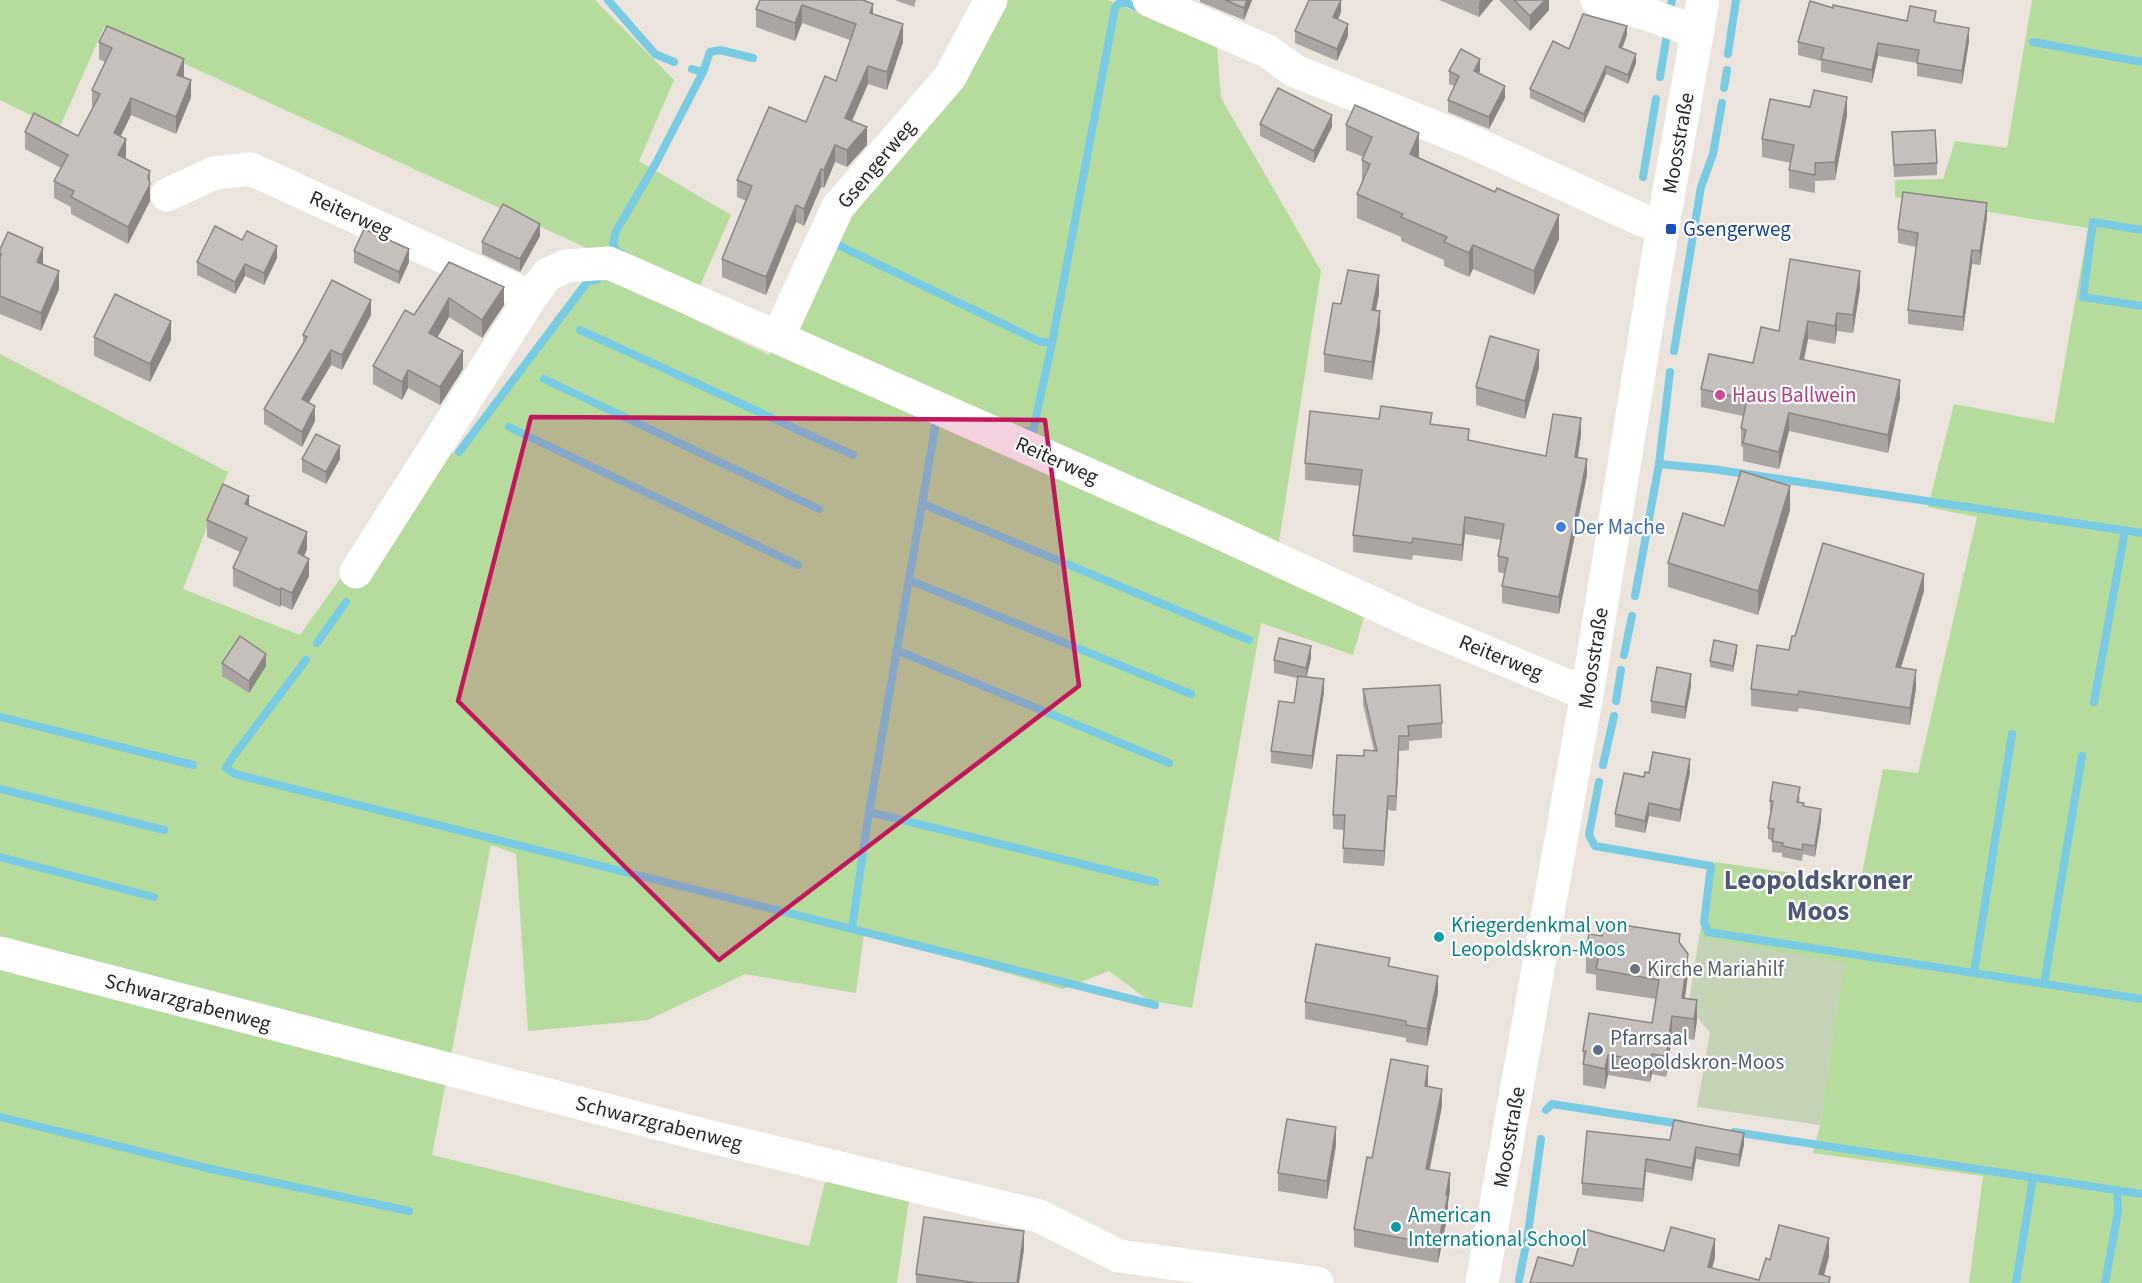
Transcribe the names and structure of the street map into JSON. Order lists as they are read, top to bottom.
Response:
{
  "streets": {
    "street": [
      "Moosstraße",
      "Gsengerweg",
      "Reiterweg",
      "Schwarzgrabenweg"
    ]
  },
  "crossings": [
    ["Moosstraße", "Reiterweg"],
    ["Gsengerweg", "Reiterweg"]
  ],
  "districts": ["Leopoldskroner Moos"],
  "places": {
    "transit": ["Gsengerweg"],
    "other": [
      "Haus Ballwein",
      "Der Mache",
      "Kriegerdenkmal von Leopoldskron-Moos",
      "Kirche Mariahilf",
      "Pfarrsaal Leopoldskron-Moos",
      "American International School"
    ]
  }
}
